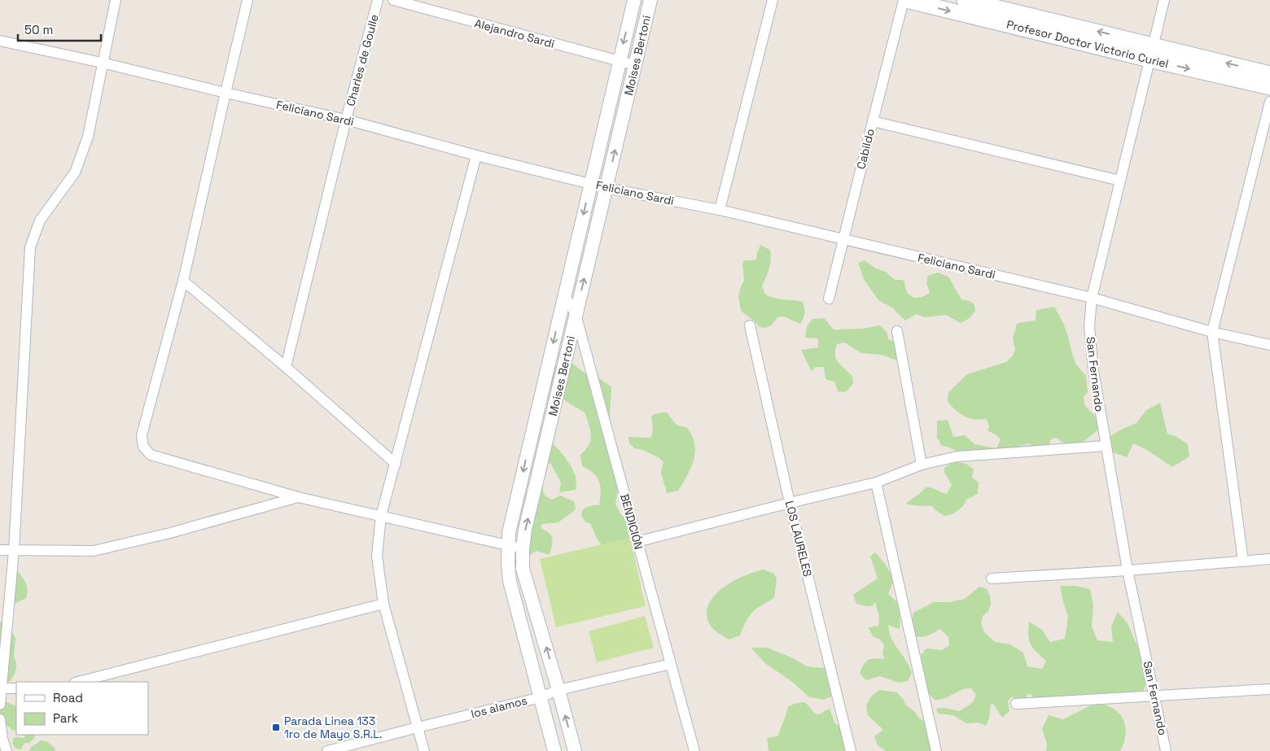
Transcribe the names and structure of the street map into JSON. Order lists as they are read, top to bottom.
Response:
{
  "streets": {
    "main road": ["Profesor Doctor Victorio Curiel"],
    "street": [
      "Alejandro Sardi",
      "Moises Bertoni",
      "Charles de Goulle",
      "Feliciano Sardi",
      "Cabildo",
      "San Fernando",
      "BENDICIÓN",
      "LOS LAURELES",
      "los alamos"
    ]
  },
  "crossings": [
    ["Alejandro Sardi", "Moises Bertoni"],
    ["Profesor Doctor Victorio Curiel", "Cabildo"],
    ["Profesor Doctor Victorio Curiel", "San Fernando"],
    ["Moises Bertoni", "Feliciano Sardi"],
    ["Moises Bertoni", "BENDICIÓN"],
    ["Moises Bertoni", "los alamos"],
    ["Charles de Goulle", "Feliciano Sardi"],
    ["Feliciano Sardi", "Cabildo"],
    ["Feliciano Sardi", "San Fernando"],
    ["BENDICIÓN", "los alamos"]
  ],
  "places": {
    "transit": ["Parada Linea 133 1ro de Mayo S.R.L."]
  },
  "legend": ["Road", "Park"],
  "scale_bar": "50 m"
}
